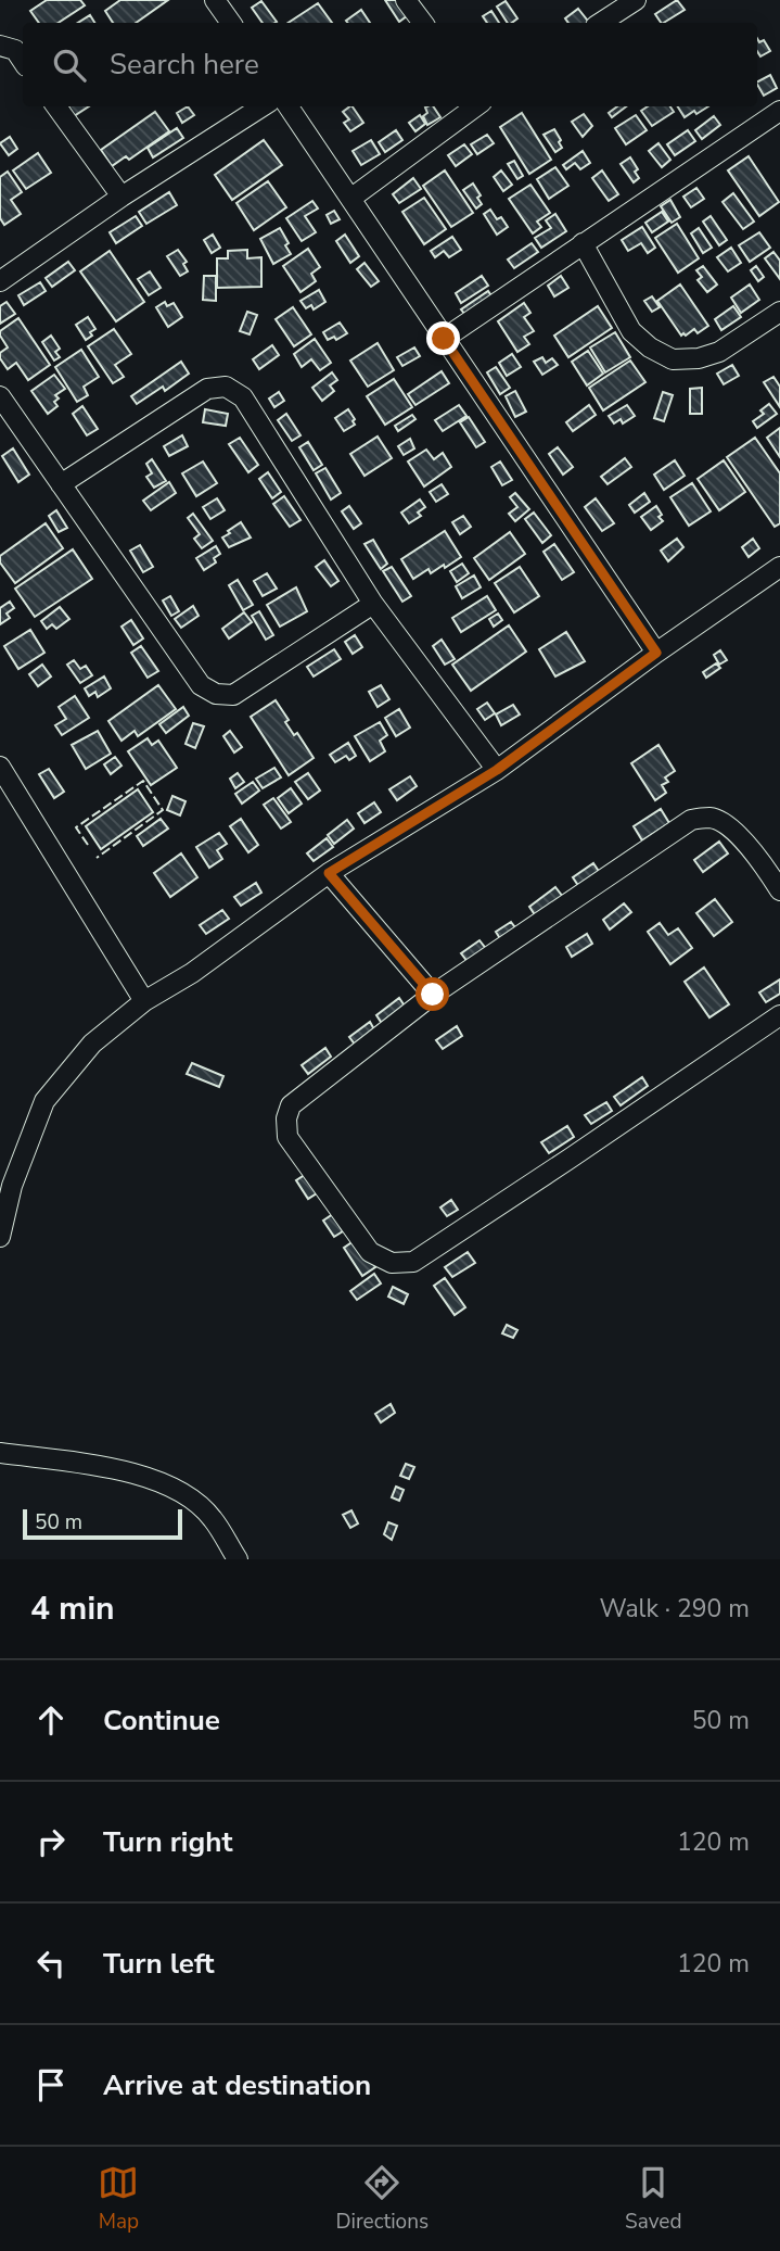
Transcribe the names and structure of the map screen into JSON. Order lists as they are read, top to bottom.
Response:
{
  "scale_bar": "50 m",
  "page": {
    "search": "Search here",
    "scale": "50 m",
    "heading": ["4 min", "Walk · 290 m"],
    "list": [
      ["Continue", "50 m"],
      ["Turn right", "120 m"],
      ["Turn left", "120 m"],
      "Arrive at destination"
    ],
    "nav": ["Map", "Directions", "Saved"]
  }
}
